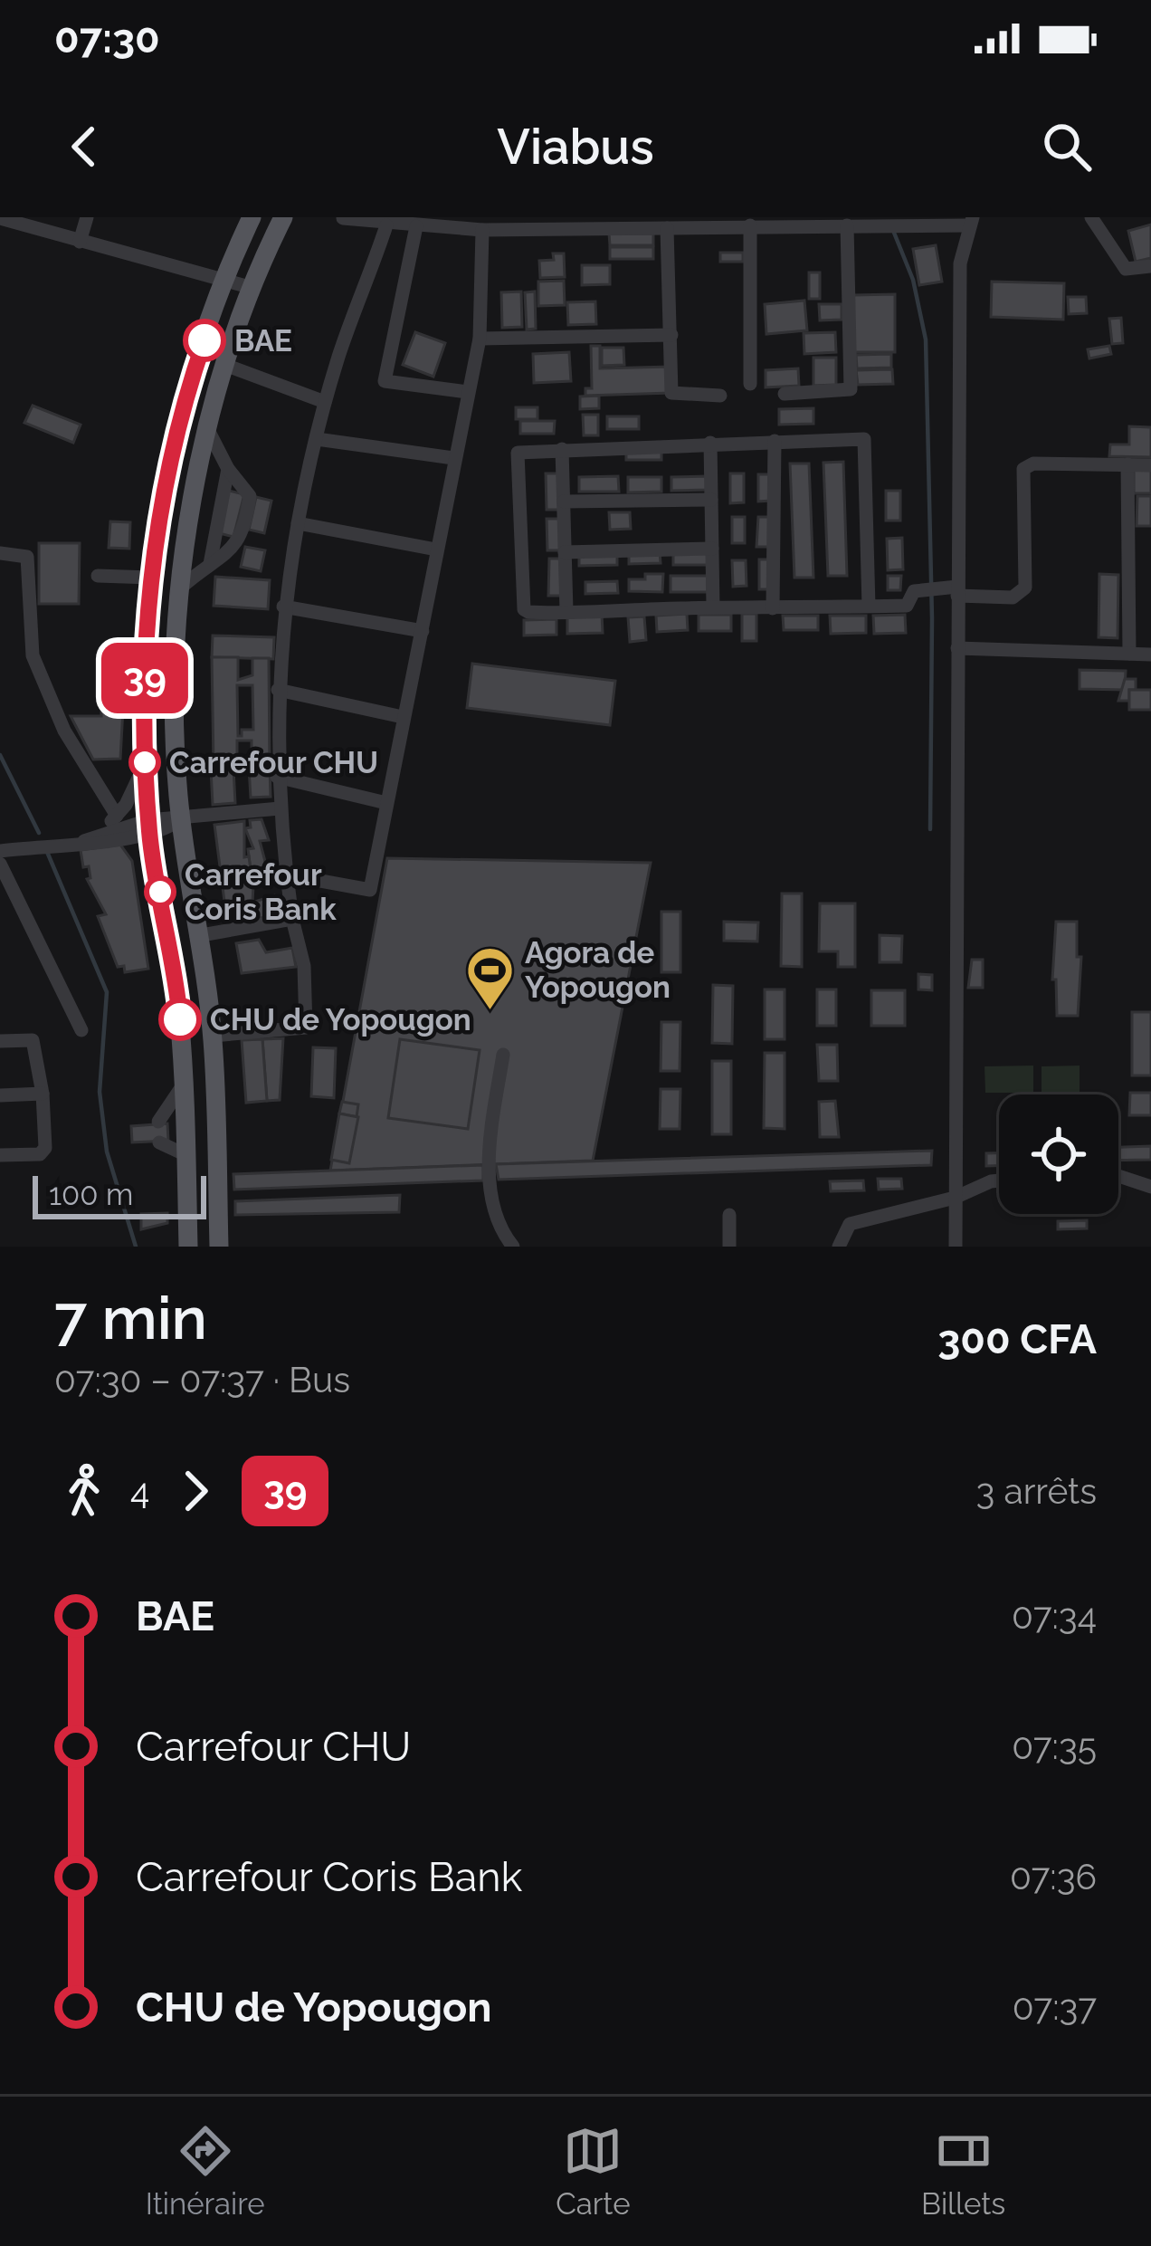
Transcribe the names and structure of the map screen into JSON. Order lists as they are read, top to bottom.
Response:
{
  "places": {
    "other": [
      "BAE",
      "Carrefour CHU",
      "Carrefour Coris Bank",
      "CHU de Yopougon"
    ],
    "sports": ["Agora de Yopougon"]
  },
  "lines": ["bus line 39"],
  "scale_bar": "100 m",
  "page": {
    "status": "07:30",
    "header": "Viabus",
    "on_map": "39",
    "scale": "100 m",
    "heading": ["7 min", "07:30 – 07:37 · Bus", "300 CFA"],
    "legs": ["4", "39", "3 arrêts"],
    "list": [
      {
        "name": "BAE",
        "value": "07:34"
      },
      {
        "name": "Carrefour CHU",
        "value": "07:35"
      },
      {
        "name": "Carrefour Coris Bank",
        "value": "07:36"
      },
      {
        "name": "CHU de Yopougon",
        "value": "07:37"
      }
    ],
    "tabs": ["Itinéraire", "Carte", "Billets"]
  }
}
